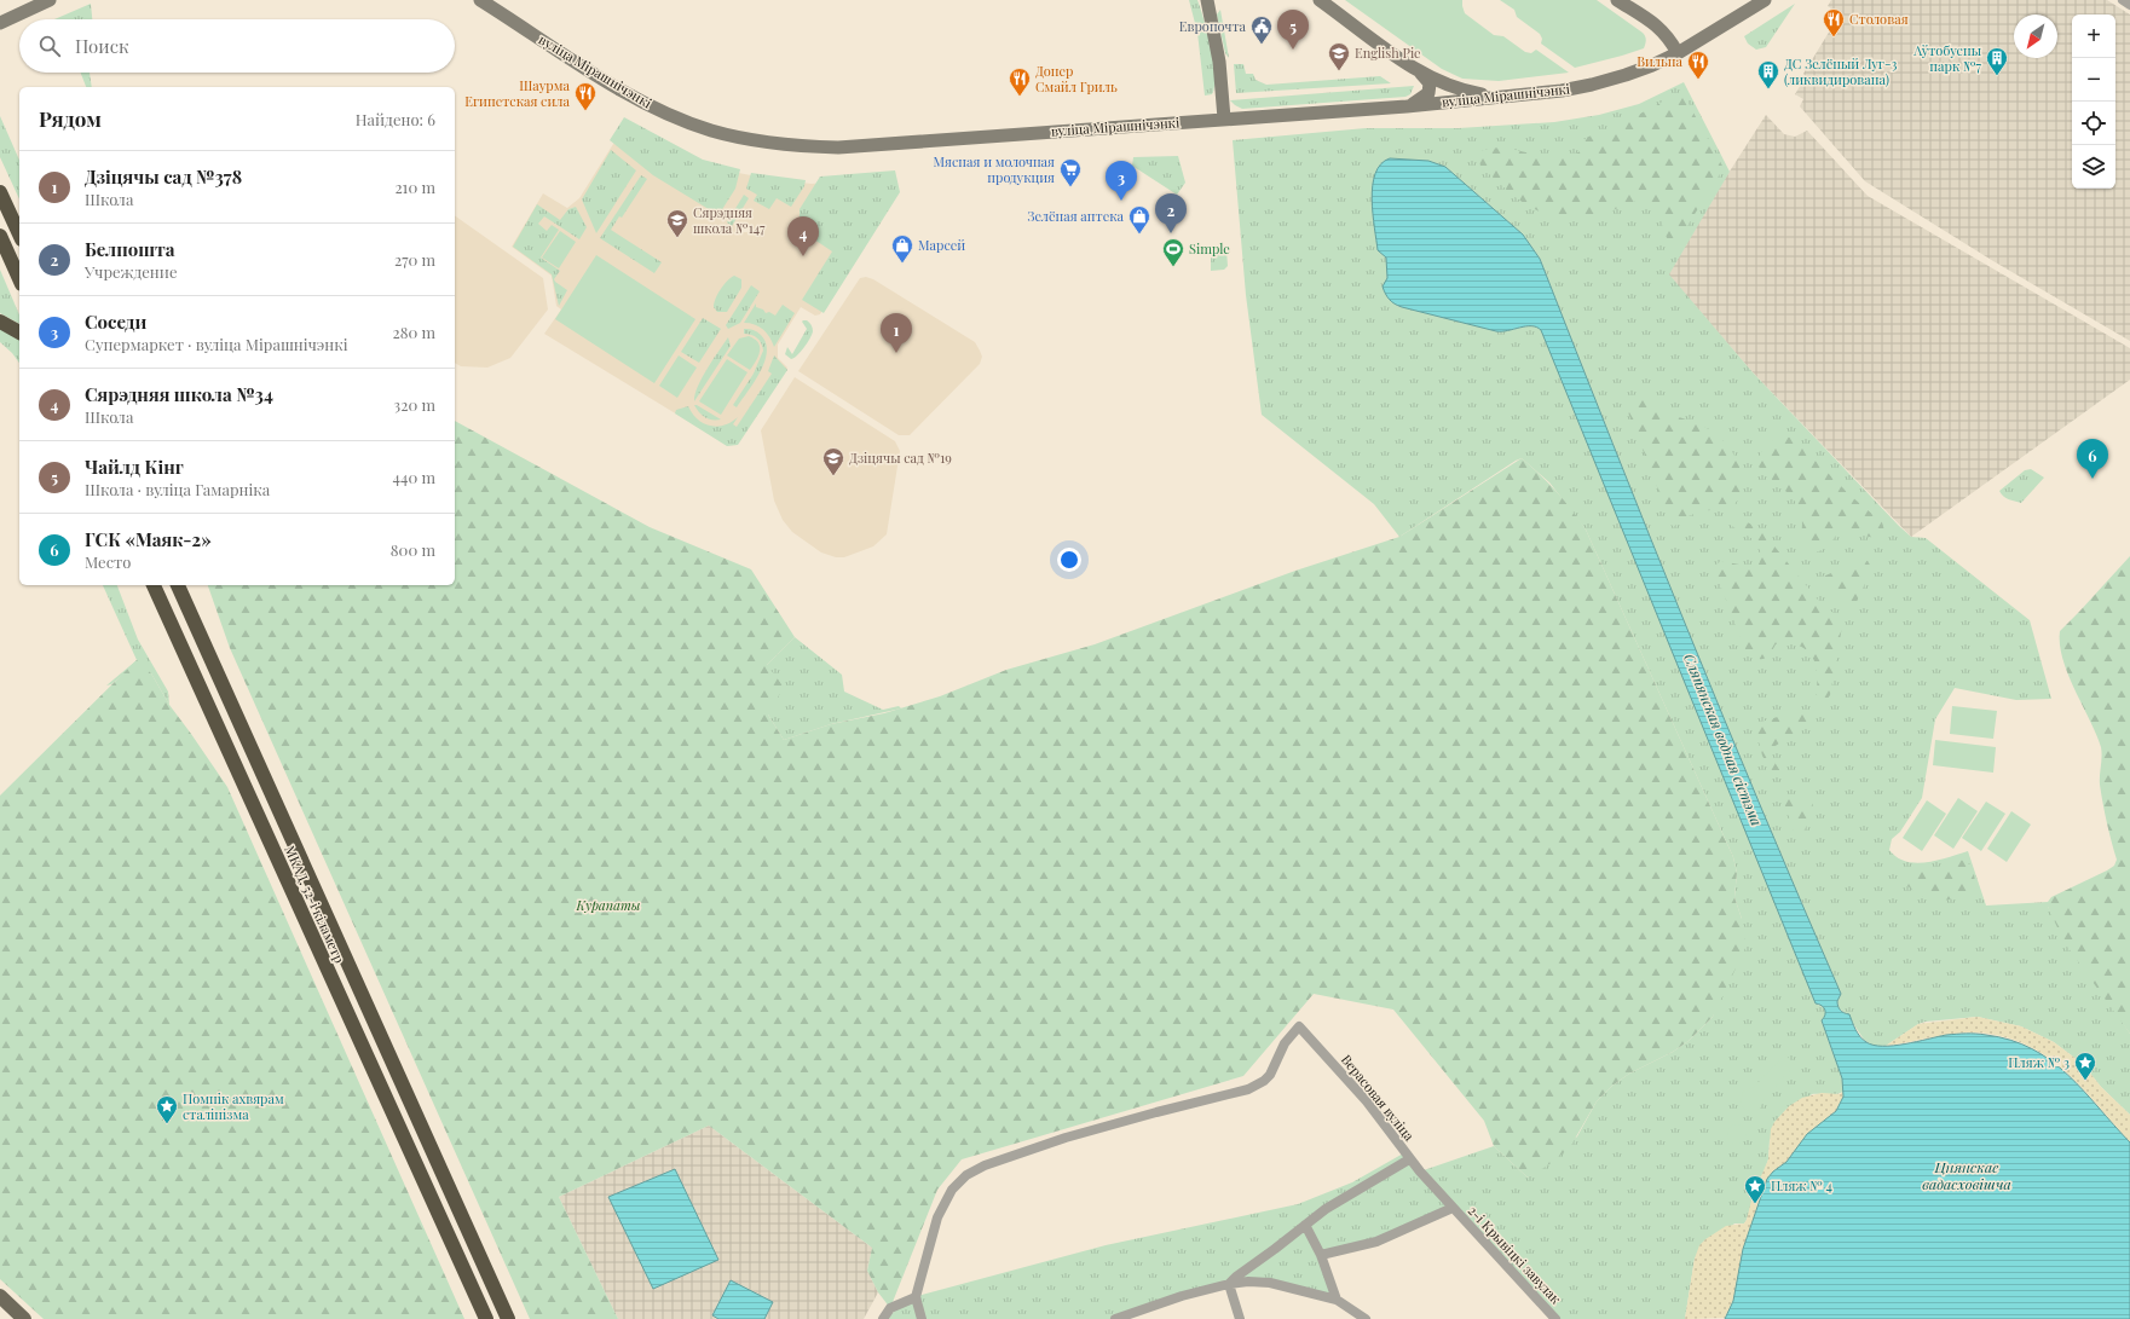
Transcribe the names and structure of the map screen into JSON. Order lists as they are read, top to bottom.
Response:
{
  "streets": {
    "highway": ["МКАД, 52-і кіламетр"],
    "main road": ["вуліца Мірашнічэнкі"],
    "street": ["Верасовая вуліца", "2-і Крывіцкі завулак"]
  },
  "crossings": [
    ["Верасовая вуліца", "2-і Крывіцкі завулак"]
  ],
  "water": ["Сляпянская водная сістэма", "Цнянскае вадасховішча"],
  "parks": ["Курапаты"],
  "places": {
    "restaurant": [
      "Столовая",
      "Вильна",
      "Донер Смайл Гриль",
      "Шаурма Египетская сила"
    ],
    "public building": ["Европочта"],
    "school or university": ["English Pie", "Сярэдняя школа №147", "Дзіцячы сад №19"],
    "building": ["Аўтобусны парк №7", "ДС Зелёный Луг-3 (ликвидирована)"],
    "supermarket": ["Мясная и молочная продукция"],
    "shop": ["Зелёная аптека", "Марсей"],
    "sports": ["Simple"],
    "place": ["Пляж № 3", "Помнік ахвярам сталінізма", "Пляж № 4"]
  },
  "north": "bottom left",
  "page": {
    "pins": [
      "5",
      "3",
      "2",
      "4",
      "1",
      "6"
    ],
    "map_buttons": ["+", "−"],
    "search": "Поиск",
    "heading": ["Рядом", "Найдено: 6"],
    "list": [
      {
        "mark": "1",
        "name": "Дзіцячы сад №378",
        "note": "Школа",
        "value": "210 m"
      },
      {
        "mark": "2",
        "name": "Белпошта",
        "note": "Учреждение",
        "value": "270 m"
      },
      {
        "mark": "3",
        "name": "Соседи",
        "note": "Супермаркет · вуліца Мірашнічэнкі",
        "value": "280 m"
      },
      {
        "mark": "4",
        "name": "Сярэдняя школа №34",
        "note": "Школа",
        "value": "320 m"
      },
      {
        "mark": "5",
        "name": "Чайлд Кінг",
        "note": "Школа · вуліца Гамарніка",
        "value": "440 m"
      },
      {
        "mark": "6",
        "name": "ГСК «Маяк-2»",
        "note": "Место",
        "value": "800 m"
      }
    ]
  }
}
